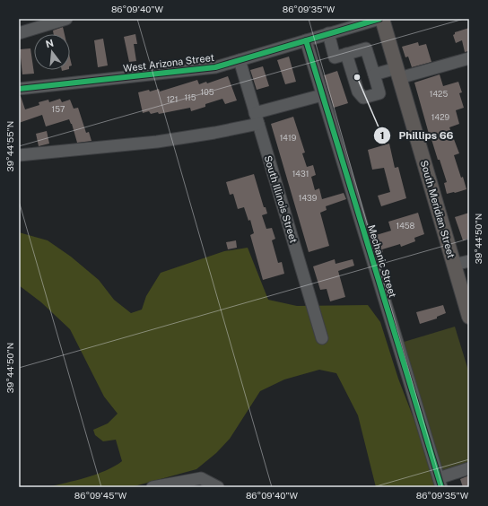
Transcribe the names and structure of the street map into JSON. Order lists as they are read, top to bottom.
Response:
{
  "streets": {
    "main road": ["South Meridian Street"],
    "street": ["West Arizona Street", "South Illinois Street", "Mechanic Street"]
  },
  "crossings": [
    ["West Arizona Street", "South Illinois Street"],
    ["West Arizona Street", "Mechanic Street"]
  ],
  "places": ["Phillips 66"],
  "house_numbers": [
    "105",
    "1425",
    "115",
    "121",
    "157",
    "1429",
    "1419",
    "1431",
    "1439",
    "1458"
  ],
  "north": "top",
  "coordinates": [
    "86°09'40\"W",
    "86°09'35\"W",
    "39°44'55\"N",
    "39°44'50\"N",
    "86°09'45\"W"
  ]
}
